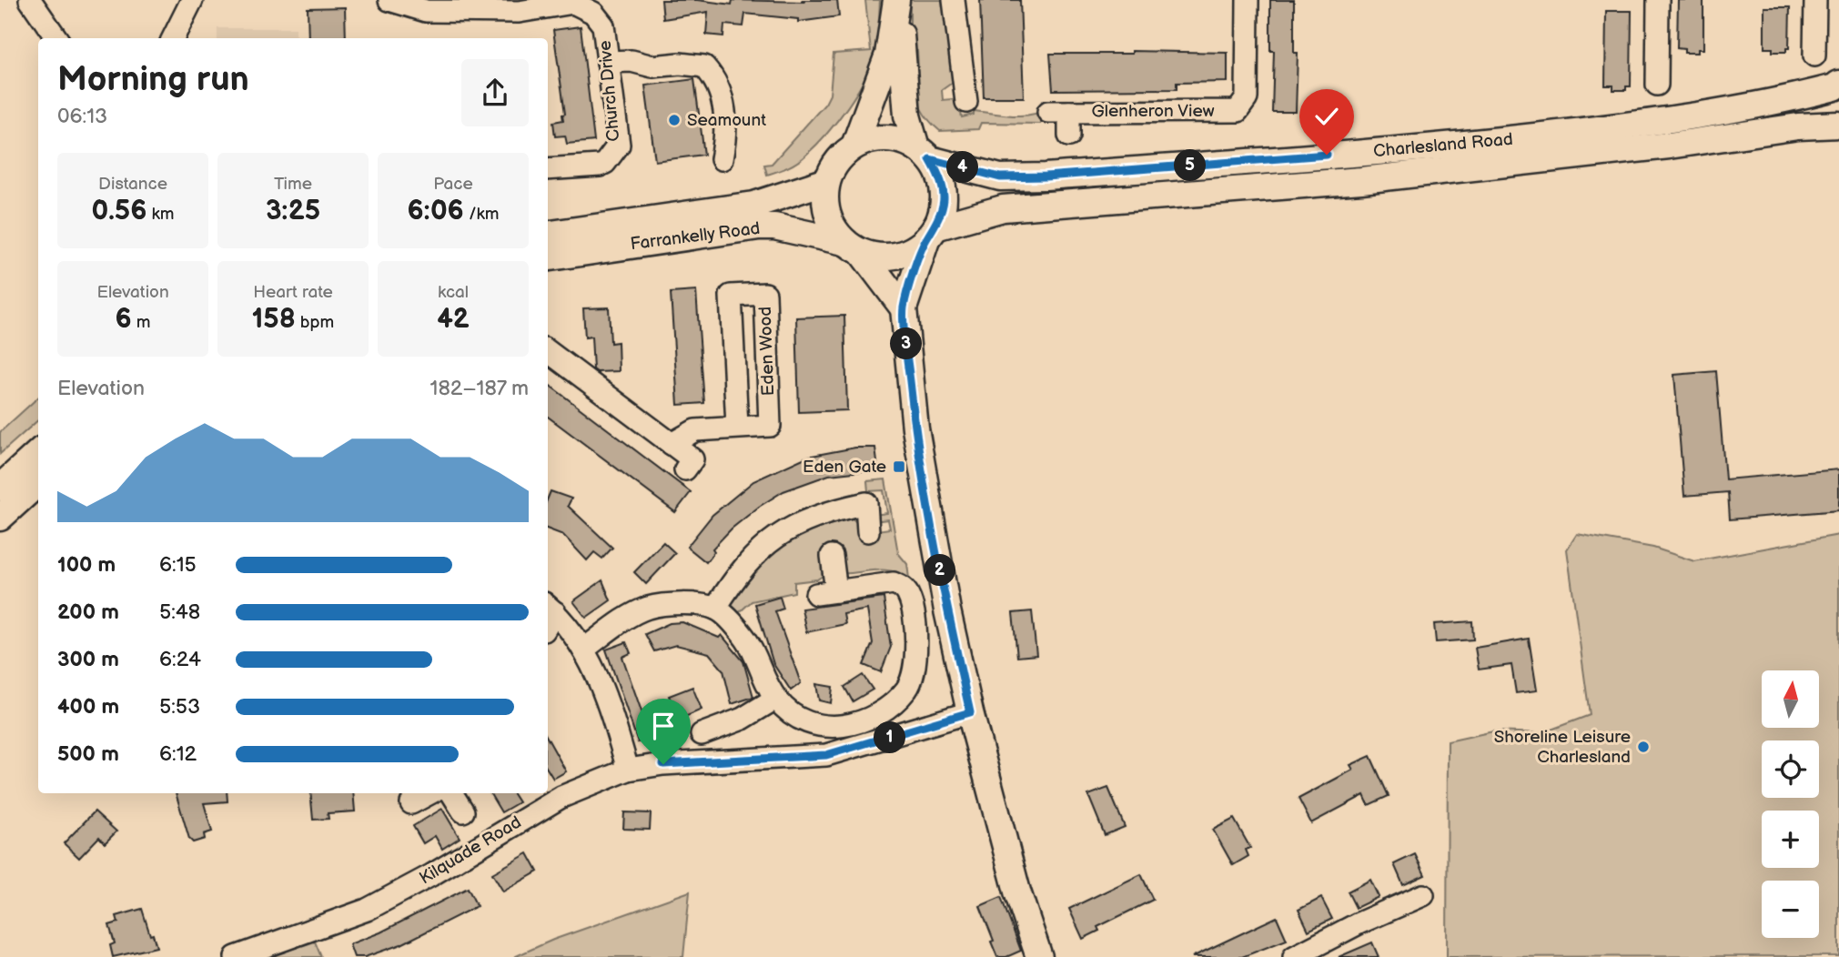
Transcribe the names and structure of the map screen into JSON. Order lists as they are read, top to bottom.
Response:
{
  "streets": {
    "main road": ["Charlesland Road", "Farrankelly Road"],
    "street": [
      "Church Drive",
      "Glenheron View",
      "Eden Wood",
      "Kilquade Road"
    ]
  },
  "crossings": [
    ["Charlesland Road", "Farrankelly Road"]
  ],
  "places": {
    "other": ["Seamount", "Shoreline Leisure Charlesland"],
    "transit": ["Eden Gate"]
  },
  "north": "top",
  "page": {
    "heading": ["Morning run", "06:13"],
    "stats": [
      ["Distance", "0.56 km"],
      ["Time", "3:25"],
      ["Pace", "6:06 /km"],
      ["Elevation", "6 m"],
      ["Heart rate", "158 bpm"],
      ["kcal", "42"]
    ],
    "pins": [
      "5",
      "4",
      "3",
      "2",
      "1"
    ],
    "chart": ["Elevation", "182–187 m"],
    "list": [
      {
        "name": "100 m",
        "note": "6:15"
      },
      {
        "name": "200 m",
        "note": "5:48"
      },
      {
        "name": "300 m",
        "note": "6:24"
      },
      {
        "name": "400 m",
        "note": "5:53"
      },
      {
        "name": "500 m",
        "note": "6:12"
      }
    ],
    "map_buttons": ["+", "−"]
  }
}
